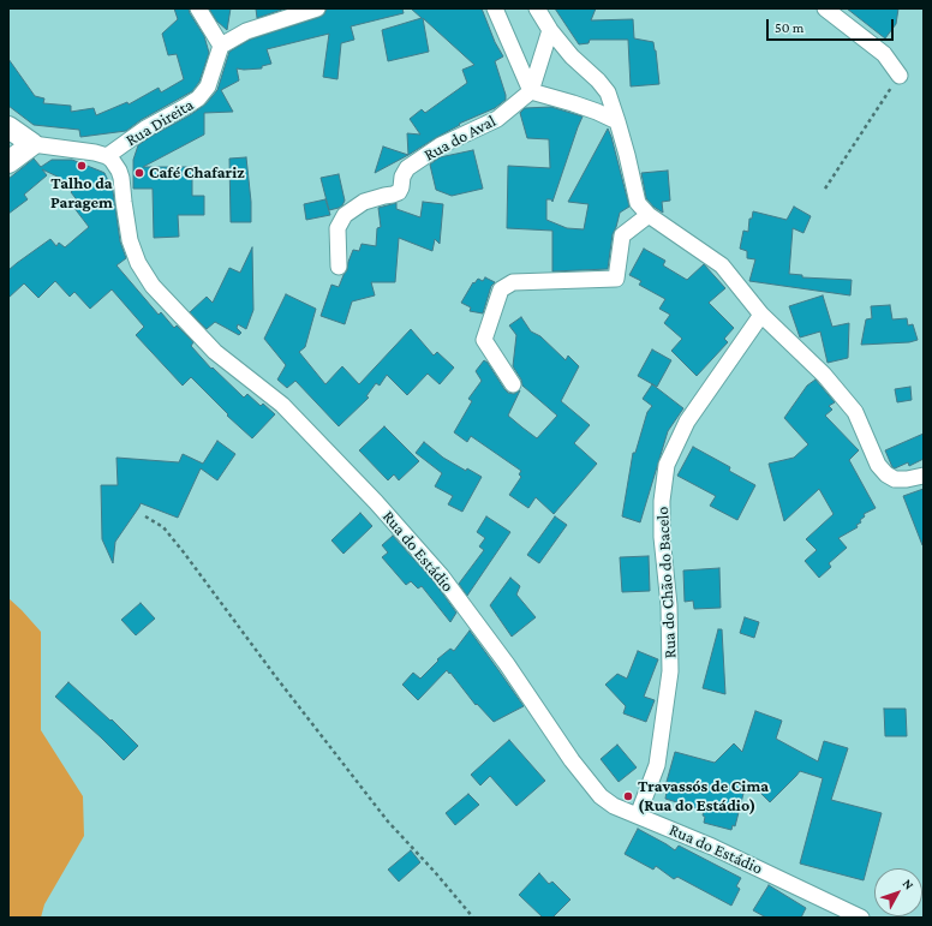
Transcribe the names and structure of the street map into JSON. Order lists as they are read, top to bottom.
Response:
{
  "streets": {
    "street": [
      "Rua Direita",
      "Rua do Aval",
      "Rua do Estádio",
      "Rua do Chão do Bacelo"
    ]
  },
  "crossings": [
    ["Rua Direita", "Rua do Estádio"],
    ["Rua do Estádio", "Rua do Chão do Bacelo"]
  ],
  "places": ["Talho da Paragem", "Café Chafariz", "Travassós de Cima (Rua do Estádio)"],
  "scale_bar": "50 m",
  "north": "top right"
}
